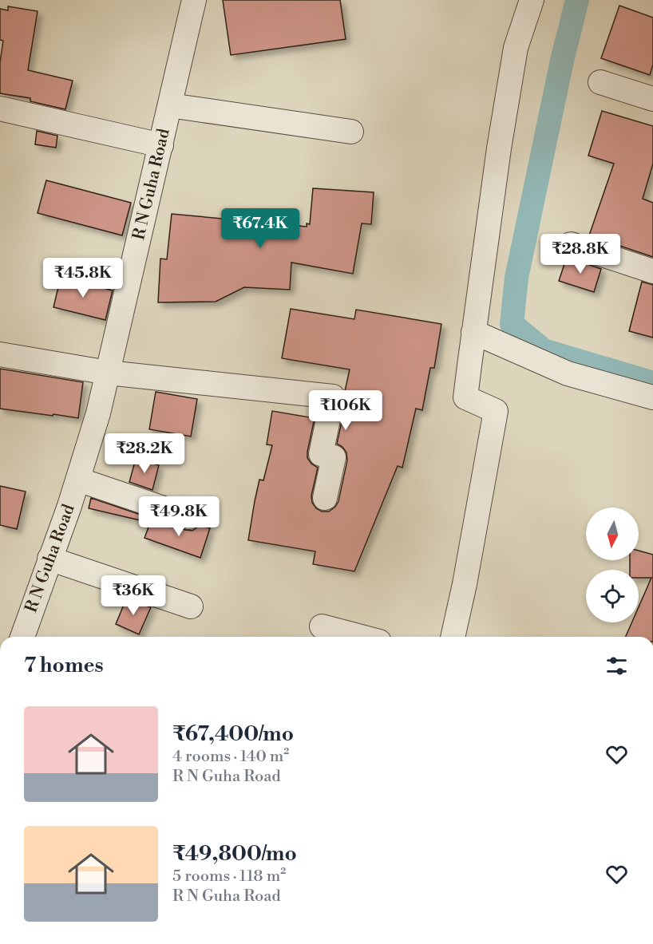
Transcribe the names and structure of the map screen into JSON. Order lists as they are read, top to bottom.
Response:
{
  "streets": {
    "street": ["R N Guha Road"]
  },
  "north": "bottom",
  "page": {
    "price": [
      "₹67.4K",
      "₹28.8K",
      "₹45.8K",
      "₹106K",
      "₹28.2K",
      "₹49.8K",
      "₹36K"
    ],
    "heading": "7 homes",
    "list": [
      {
        "name": "₹67,400/mo",
        "note": "4 rooms · 140 m² · R N Guha Road"
      },
      {
        "name": "₹49,800/mo",
        "note": "5 rooms · 118 m² · R N Guha Road"
      }
    ]
  }
}
